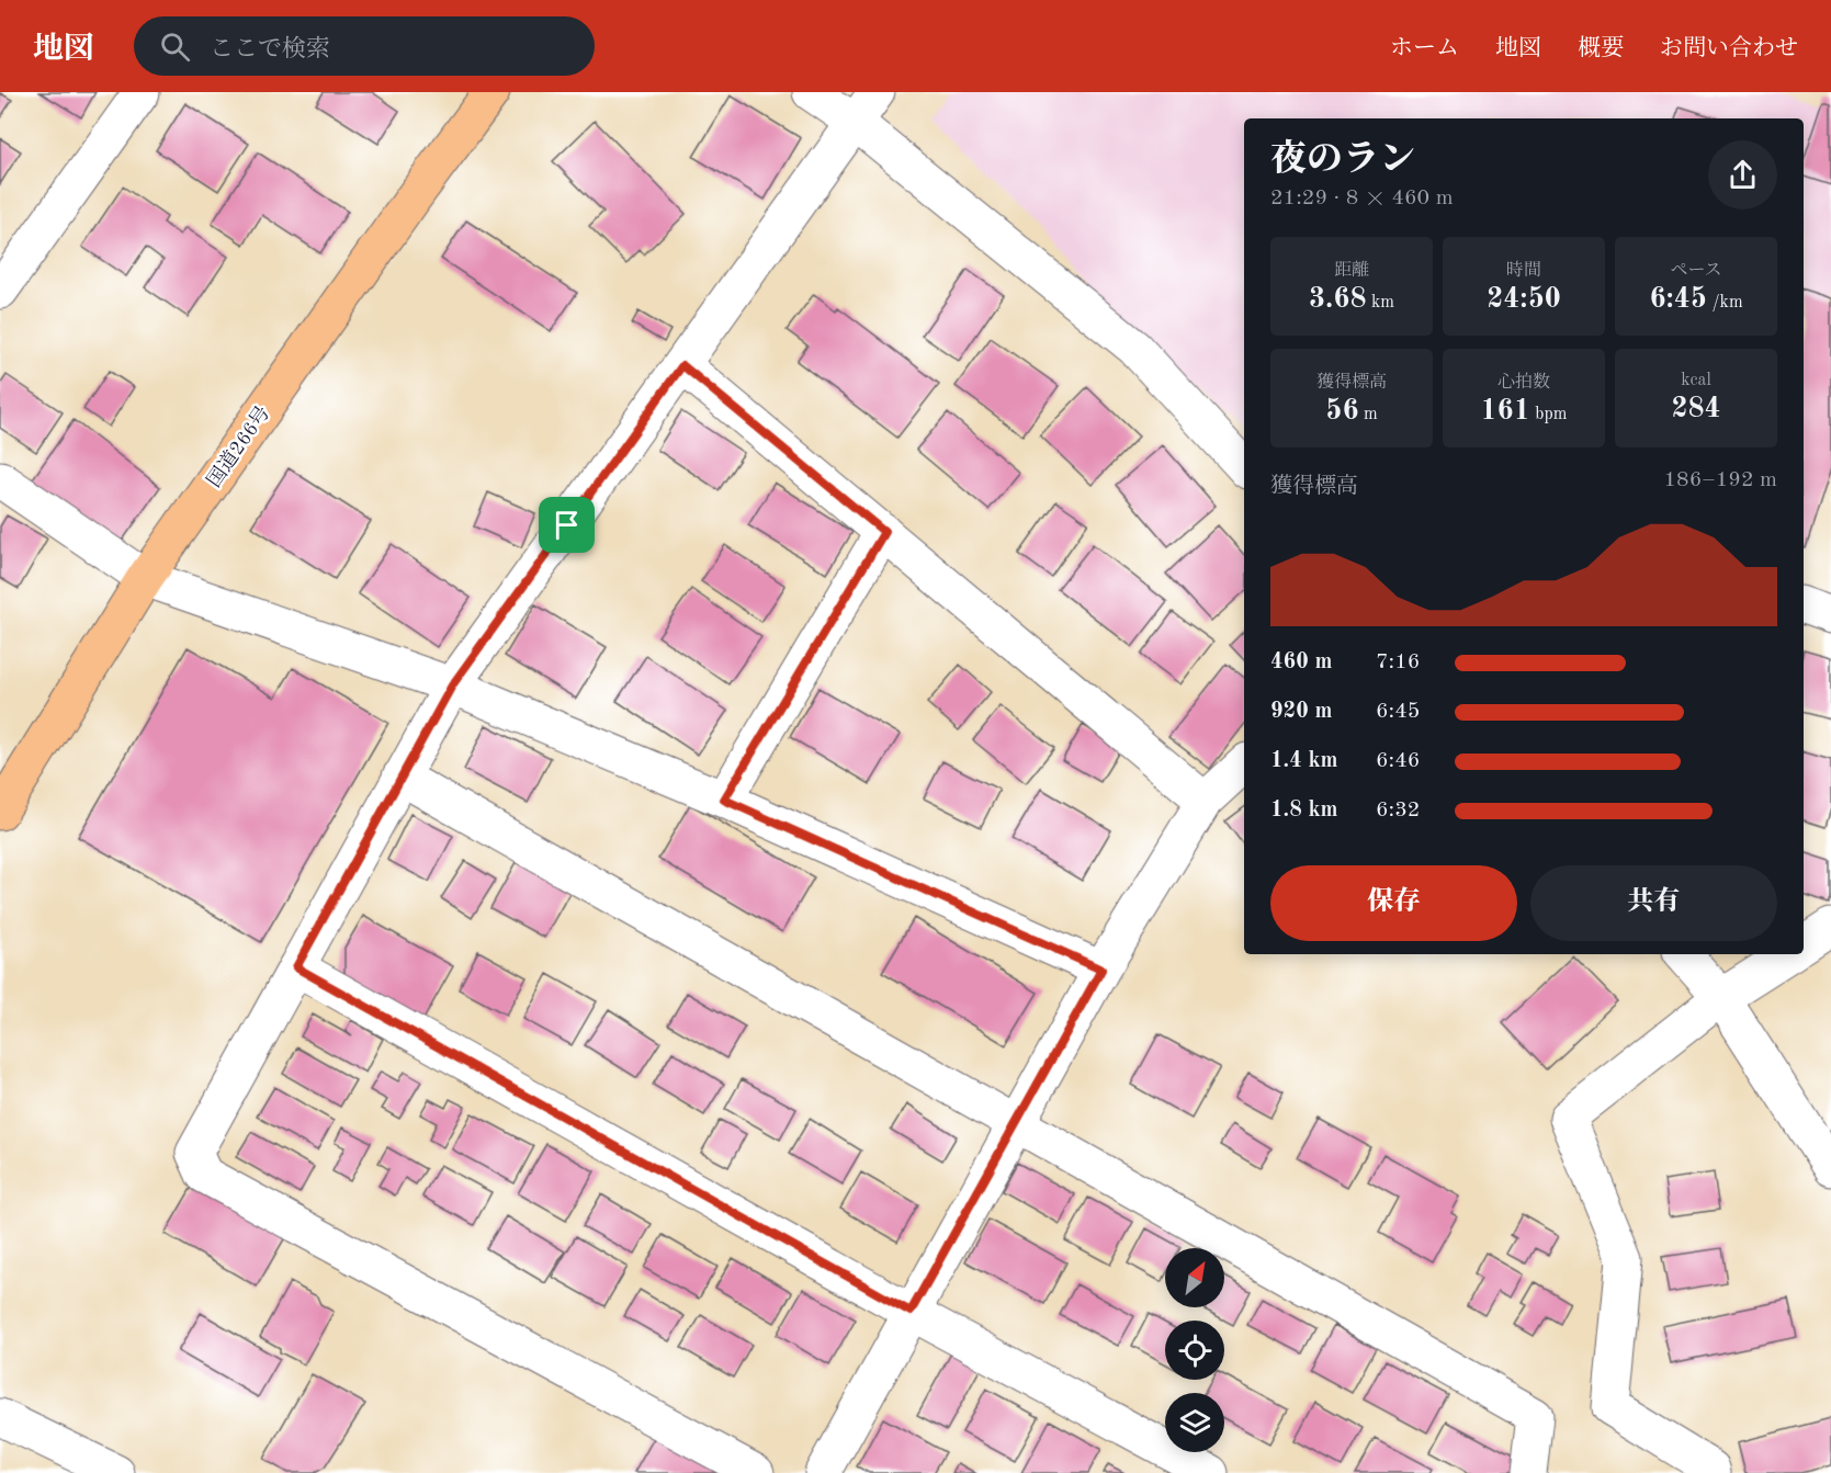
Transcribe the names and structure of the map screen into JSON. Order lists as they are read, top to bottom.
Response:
{
  "streets": {
    "highway": ["国道266号"]
  },
  "north": "top right",
  "page": {
    "header": "地図",
    "search": "ここで検索",
    "nav": [
      "ホーム",
      "地図",
      "概要",
      "お問い合わせ"
    ],
    "heading": ["夜のラン", "21:29 · 8 × 460 m"],
    "stats": [
      ["距離", "3.68 km"],
      ["時間", "24:50"],
      ["ペース", "6:45 /km"],
      ["獲得標高", "56 m"],
      ["心拍数", "161 bpm"],
      ["kcal", "284"]
    ],
    "chart": ["獲得標高", "186–192 m"],
    "list": [
      {
        "name": "460 m",
        "note": "7:16"
      },
      {
        "name": "920 m",
        "note": "6:45"
      },
      {
        "name": "1.4 km",
        "note": "6:46"
      },
      {
        "name": "1.8 km",
        "note": "6:32"
      }
    ],
    "buttons": ["保存", "共有"]
  }
}
